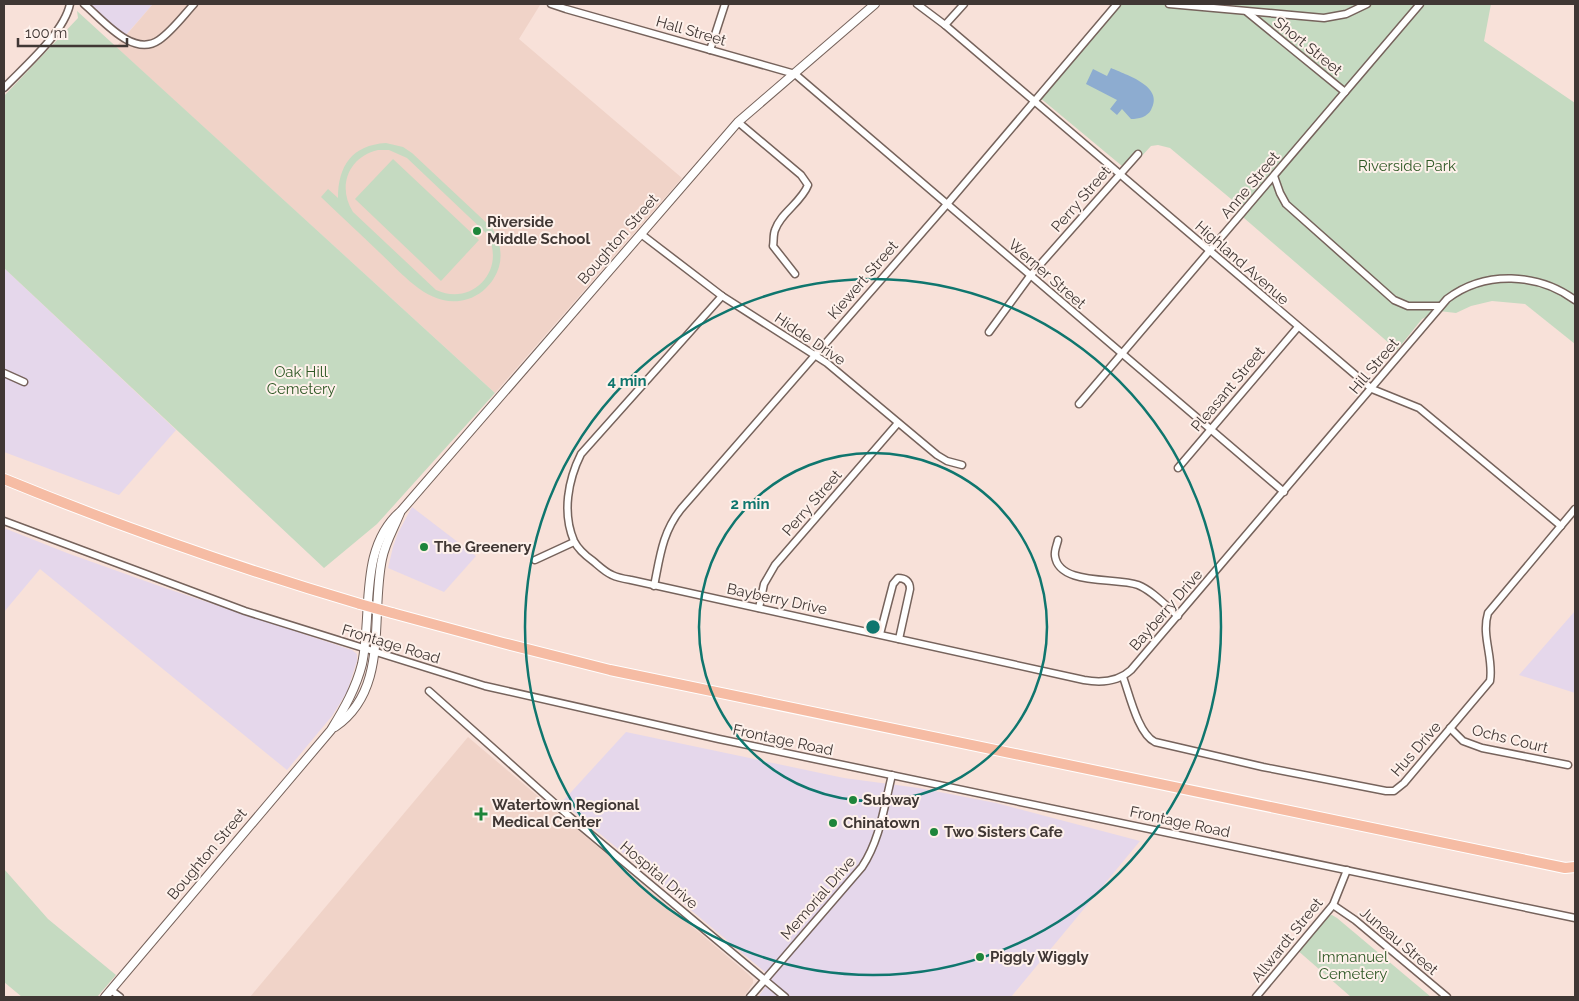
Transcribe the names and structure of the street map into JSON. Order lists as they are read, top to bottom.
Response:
{
  "streets": {
    "street": [
      "Hall Street",
      "Short Street",
      "Anne Street",
      "Perry Street",
      "Boughton Street",
      "Highland Avenue",
      "Werner Street",
      "Kiewert Street",
      "Hidde Drive",
      "Hill Street",
      "Pleasant Street",
      "Bayberry Drive",
      "Frontage Road",
      "Ochs Court",
      "Hus Drive",
      "Hospital Drive",
      "Memorial Drive",
      "Allwardt Street",
      "Juneau Street"
    ]
  },
  "crossings": [
    ["Hall Street", "Boughton Street"],
    ["Hall Street", "Werner Street"],
    ["Short Street", "Anne Street"],
    ["Anne Street", "Highland Avenue"],
    ["Anne Street", "Werner Street"],
    ["Perry Street", "Highland Avenue"],
    ["Perry Street", "Werner Street"],
    ["Perry Street", "Hidde Drive"],
    ["Perry Street", "Bayberry Drive"],
    ["Boughton Street", "Werner Street"],
    ["Boughton Street", "Hidde Drive"],
    ["Boughton Street", "Frontage Road"],
    ["Highland Avenue", "Kiewert Street"],
    ["Highland Avenue", "Hill Street"],
    ["Highland Avenue", "Pleasant Street"],
    ["Highland Avenue", "Hus Drive"],
    ["Werner Street", "Kiewert Street"],
    ["Werner Street", "Hill Street"],
    ["Werner Street", "Pleasant Street"],
    ["Kiewert Street", "Hidde Drive"],
    ["Kiewert Street", "Bayberry Drive"],
    ["Hill Street", "Bayberry Drive"],
    ["Bayberry Drive", "Hus Drive"],
    ["Frontage Road", "Memorial Drive"],
    ["Frontage Road", "Allwardt Street"],
    ["Ochs Court", "Hus Drive"],
    ["Hospital Drive", "Memorial Drive"],
    ["Allwardt Street", "Juneau Street"]
  ],
  "parks": ["Riverside Park", "Oak Hill Cemetery", "Immanuel Cemetery"],
  "places": {
    "other": [
      "Riverside Middle School",
      "The Greenery",
      "Subway",
      "Chinatown",
      "Two Sisters Cafe",
      "Piggly Wiggly"
    ],
    "health": ["Watertown Regional Medical Center"]
  },
  "scale_bar": "100 m",
  "rings": ["4 min", "2 min"]
}
